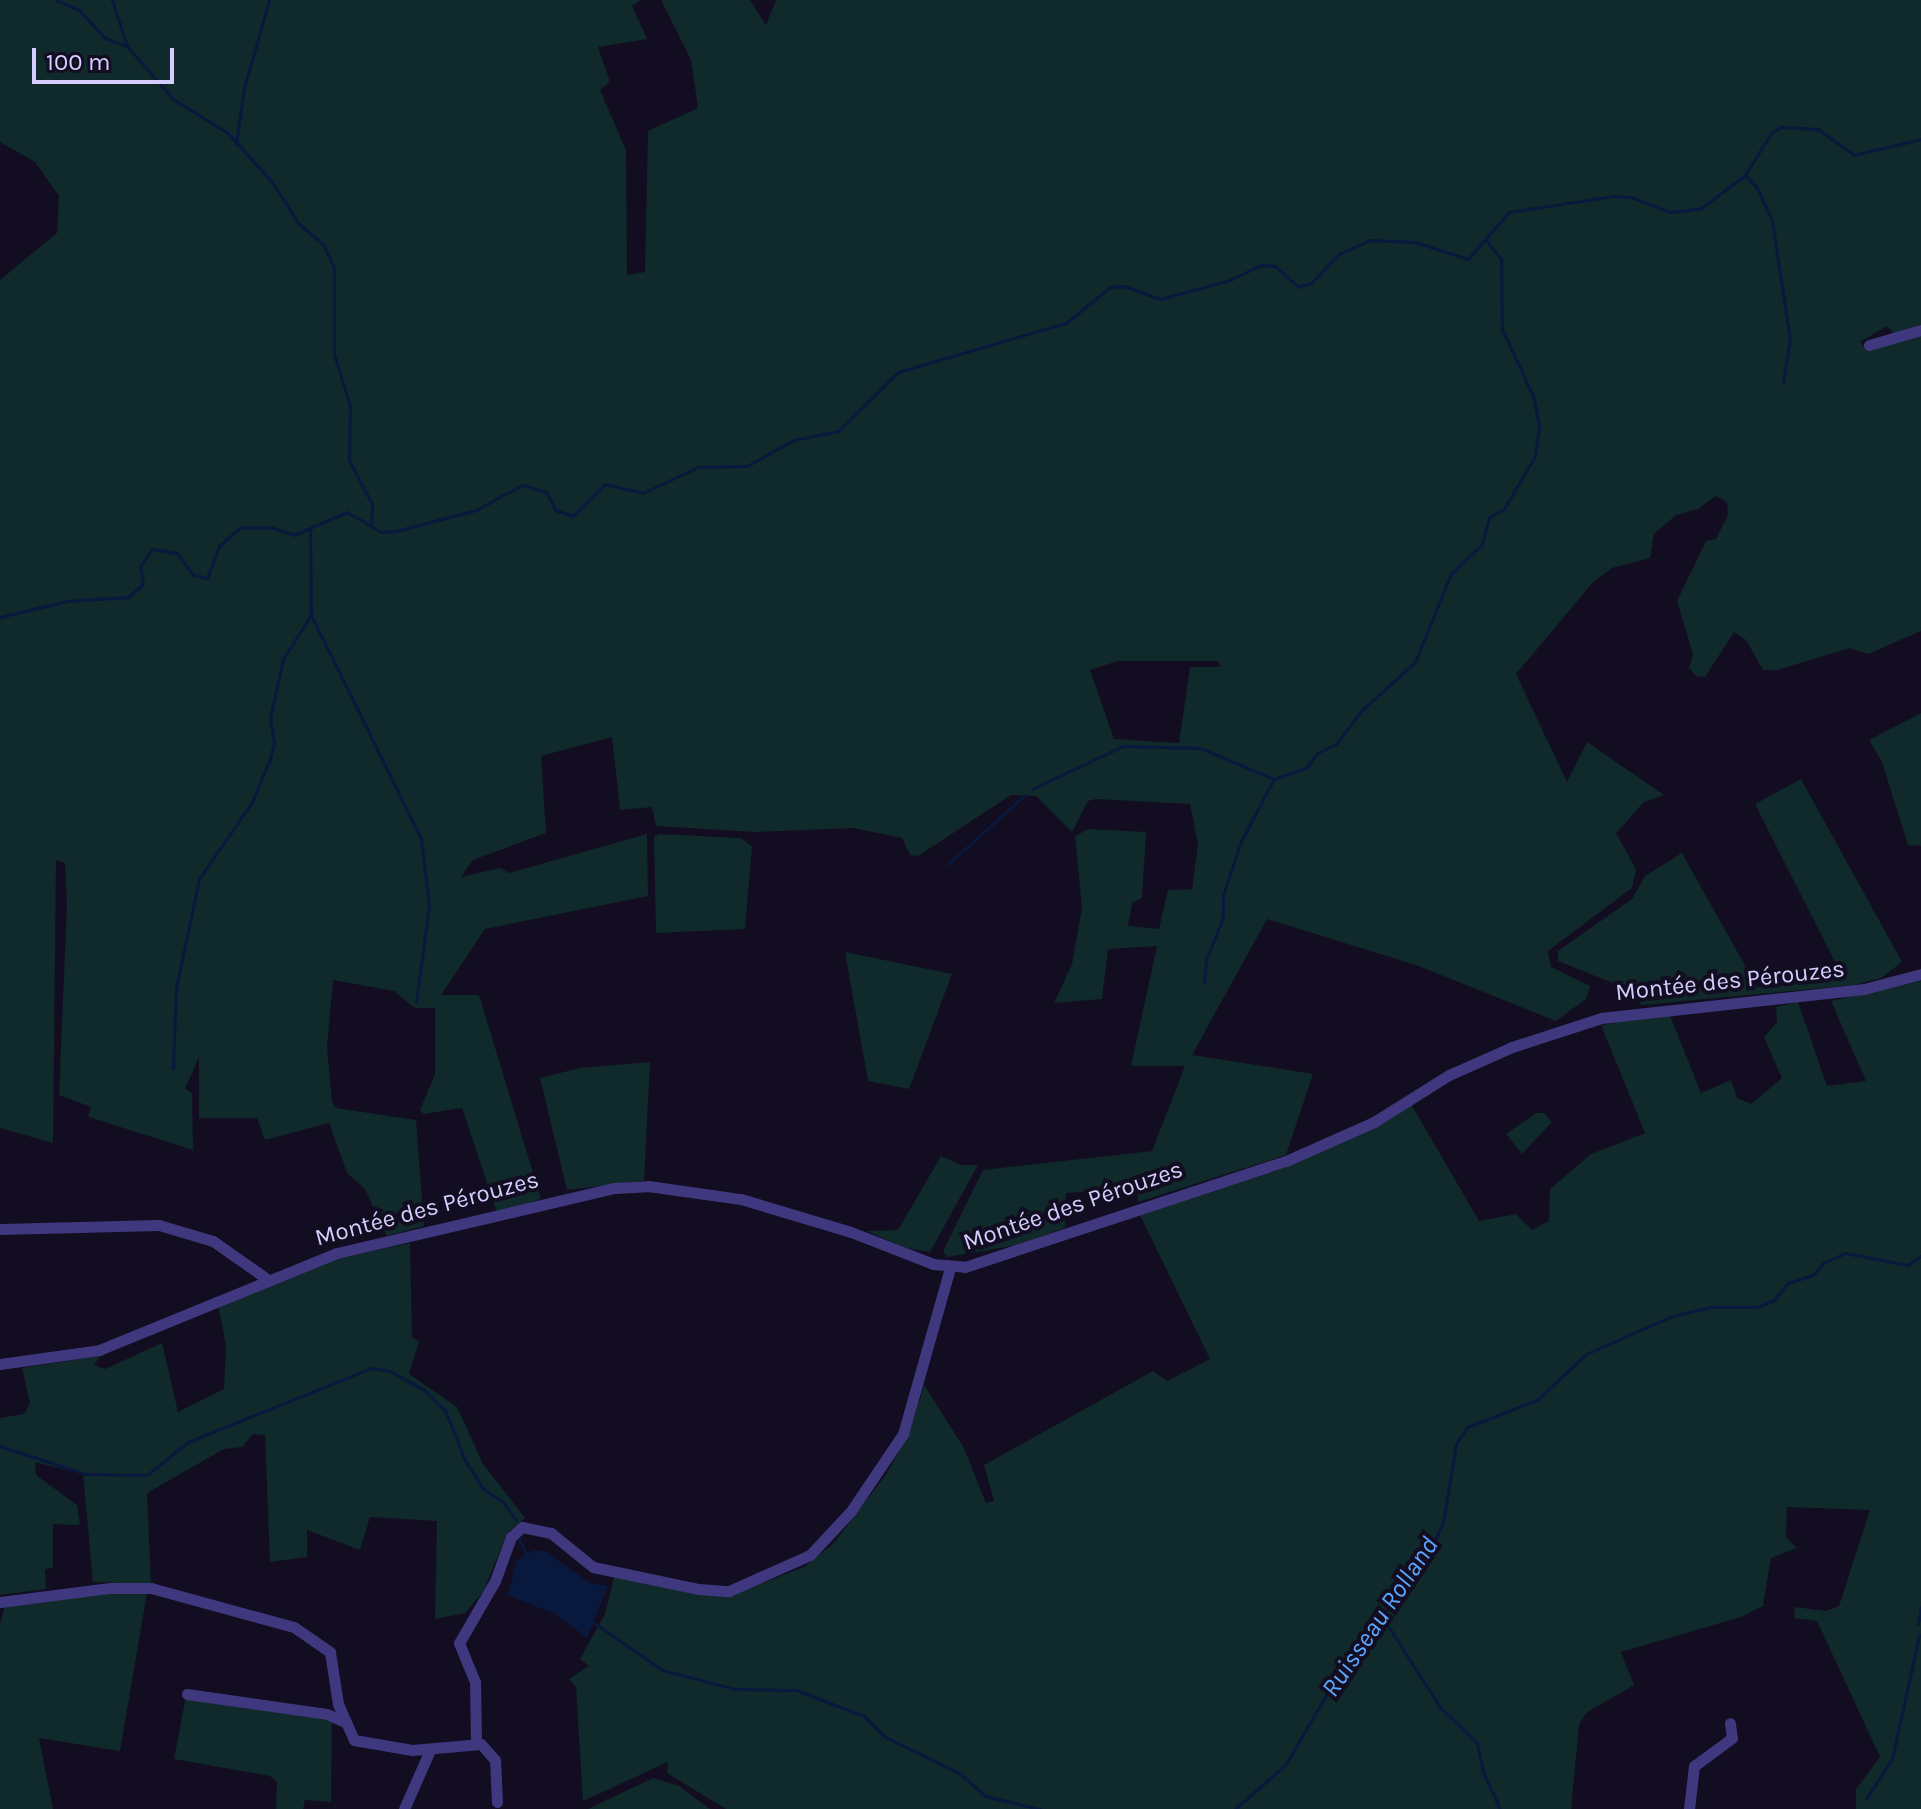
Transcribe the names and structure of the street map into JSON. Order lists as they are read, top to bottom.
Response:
{
  "streets": {
    "street": ["Montée des Pérouzes"]
  },
  "water": ["Ruisseau Rolland"],
  "scale_bar": "100 m"
}
